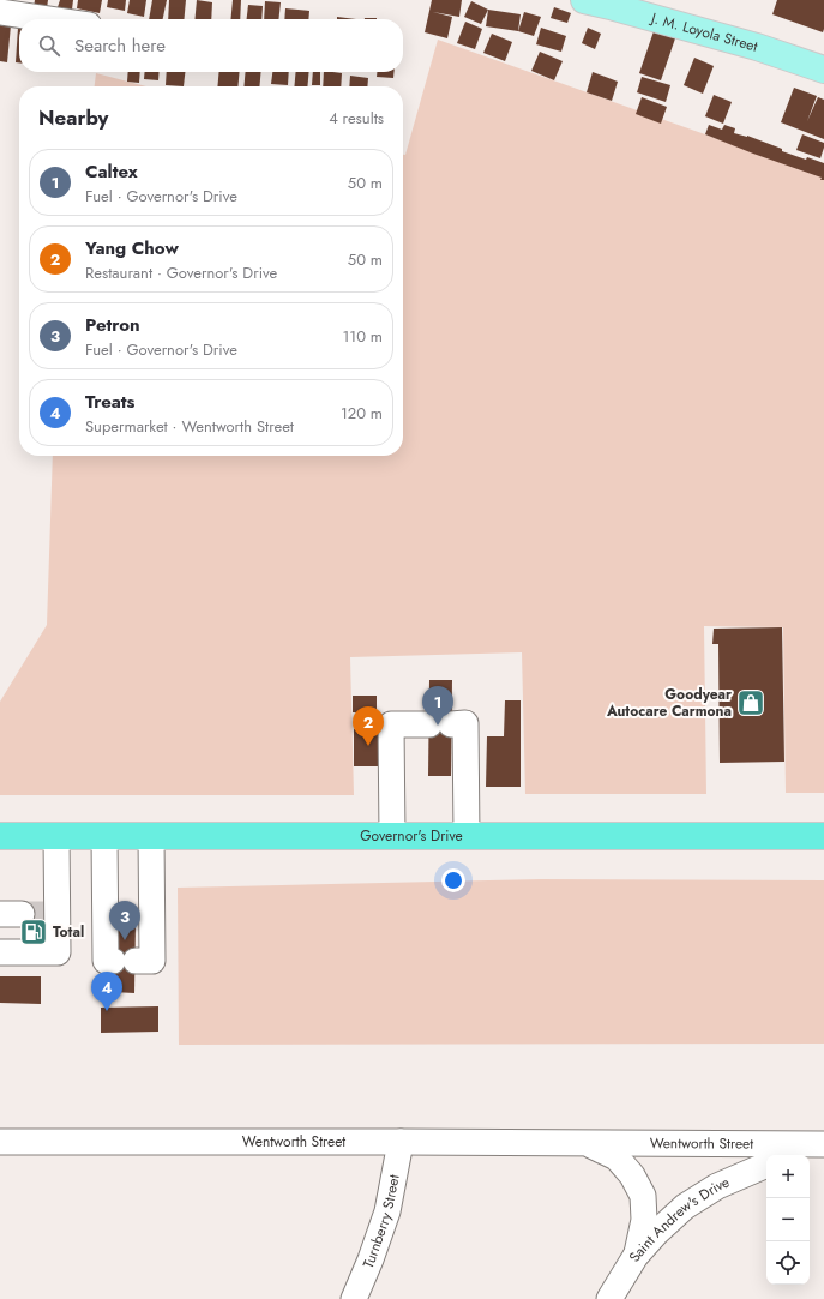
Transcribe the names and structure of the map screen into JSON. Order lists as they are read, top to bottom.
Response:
{
  "streets": {
    "highway": ["Governor's Drive"],
    "main road": ["J. M. Loyola Street"],
    "street": ["Wentworth Street", "Turnberry Street", "Saint Andrew's Drive"]
  },
  "crossings": [
    ["Wentworth Street", "Turnberry Street"],
    ["Wentworth Street", "Saint Andrew's Drive"]
  ],
  "places": {
    "shop": ["Goodyear Autocare Carmona"],
    "fuel station": ["Total"]
  },
  "page": {
    "search": "Search here",
    "heading": ["Nearby", "4 results"],
    "list": [
      {
        "mark": "1",
        "name": "Caltex",
        "note": "Fuel · Governor's Drive",
        "value": "50 m"
      },
      {
        "mark": "2",
        "name": "Yang Chow",
        "note": "Restaurant · Governor's Drive",
        "value": "50 m"
      },
      {
        "mark": "3",
        "name": "Petron",
        "note": "Fuel · Governor's Drive",
        "value": "110 m"
      },
      {
        "mark": "4",
        "name": "Treats",
        "note": "Supermarket · Wentworth Street",
        "value": "120 m"
      }
    ],
    "pins": [
      "1",
      "2",
      "3",
      "4"
    ],
    "map_buttons": ["+", "−"]
  }
}
